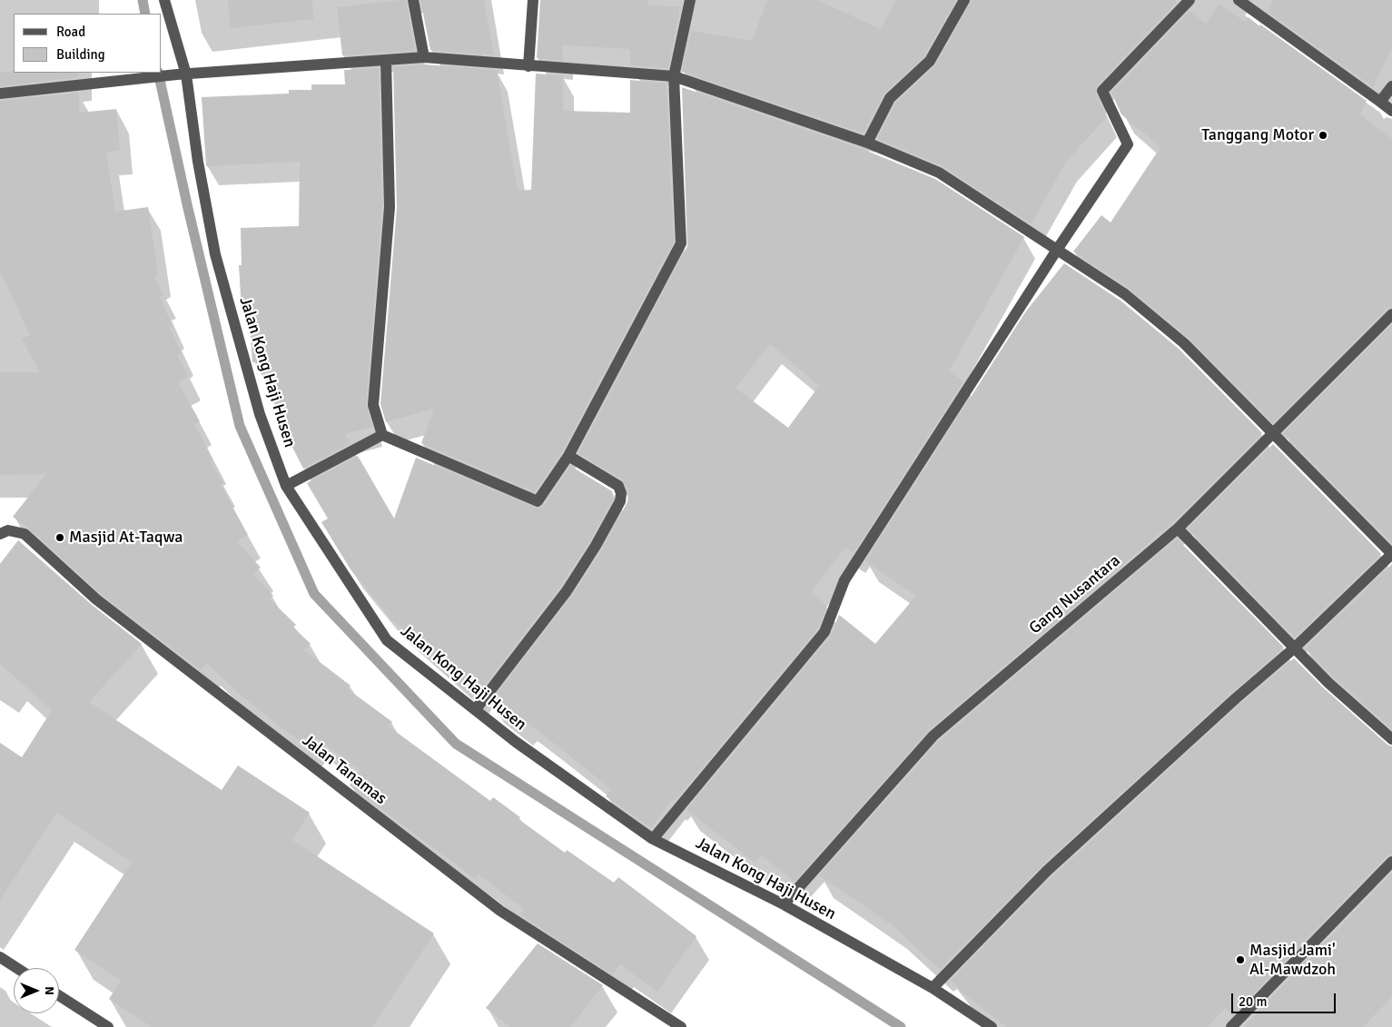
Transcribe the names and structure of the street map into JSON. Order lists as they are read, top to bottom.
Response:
{
  "streets": {
    "street": ["Jalan Kong Haji Husen", "Gang Nusantara", "Jalan Tanamas"]
  },
  "crossings": [
    ["Jalan Kong Haji Husen", "Gang Nusantara"]
  ],
  "places": ["Tanggang Motor", "Masjid At-Taqwa", "Masjid Jami' Al-Mawdzoh"],
  "legend": ["Road", "Building"],
  "scale_bar": "20 m",
  "north": "right"
}
